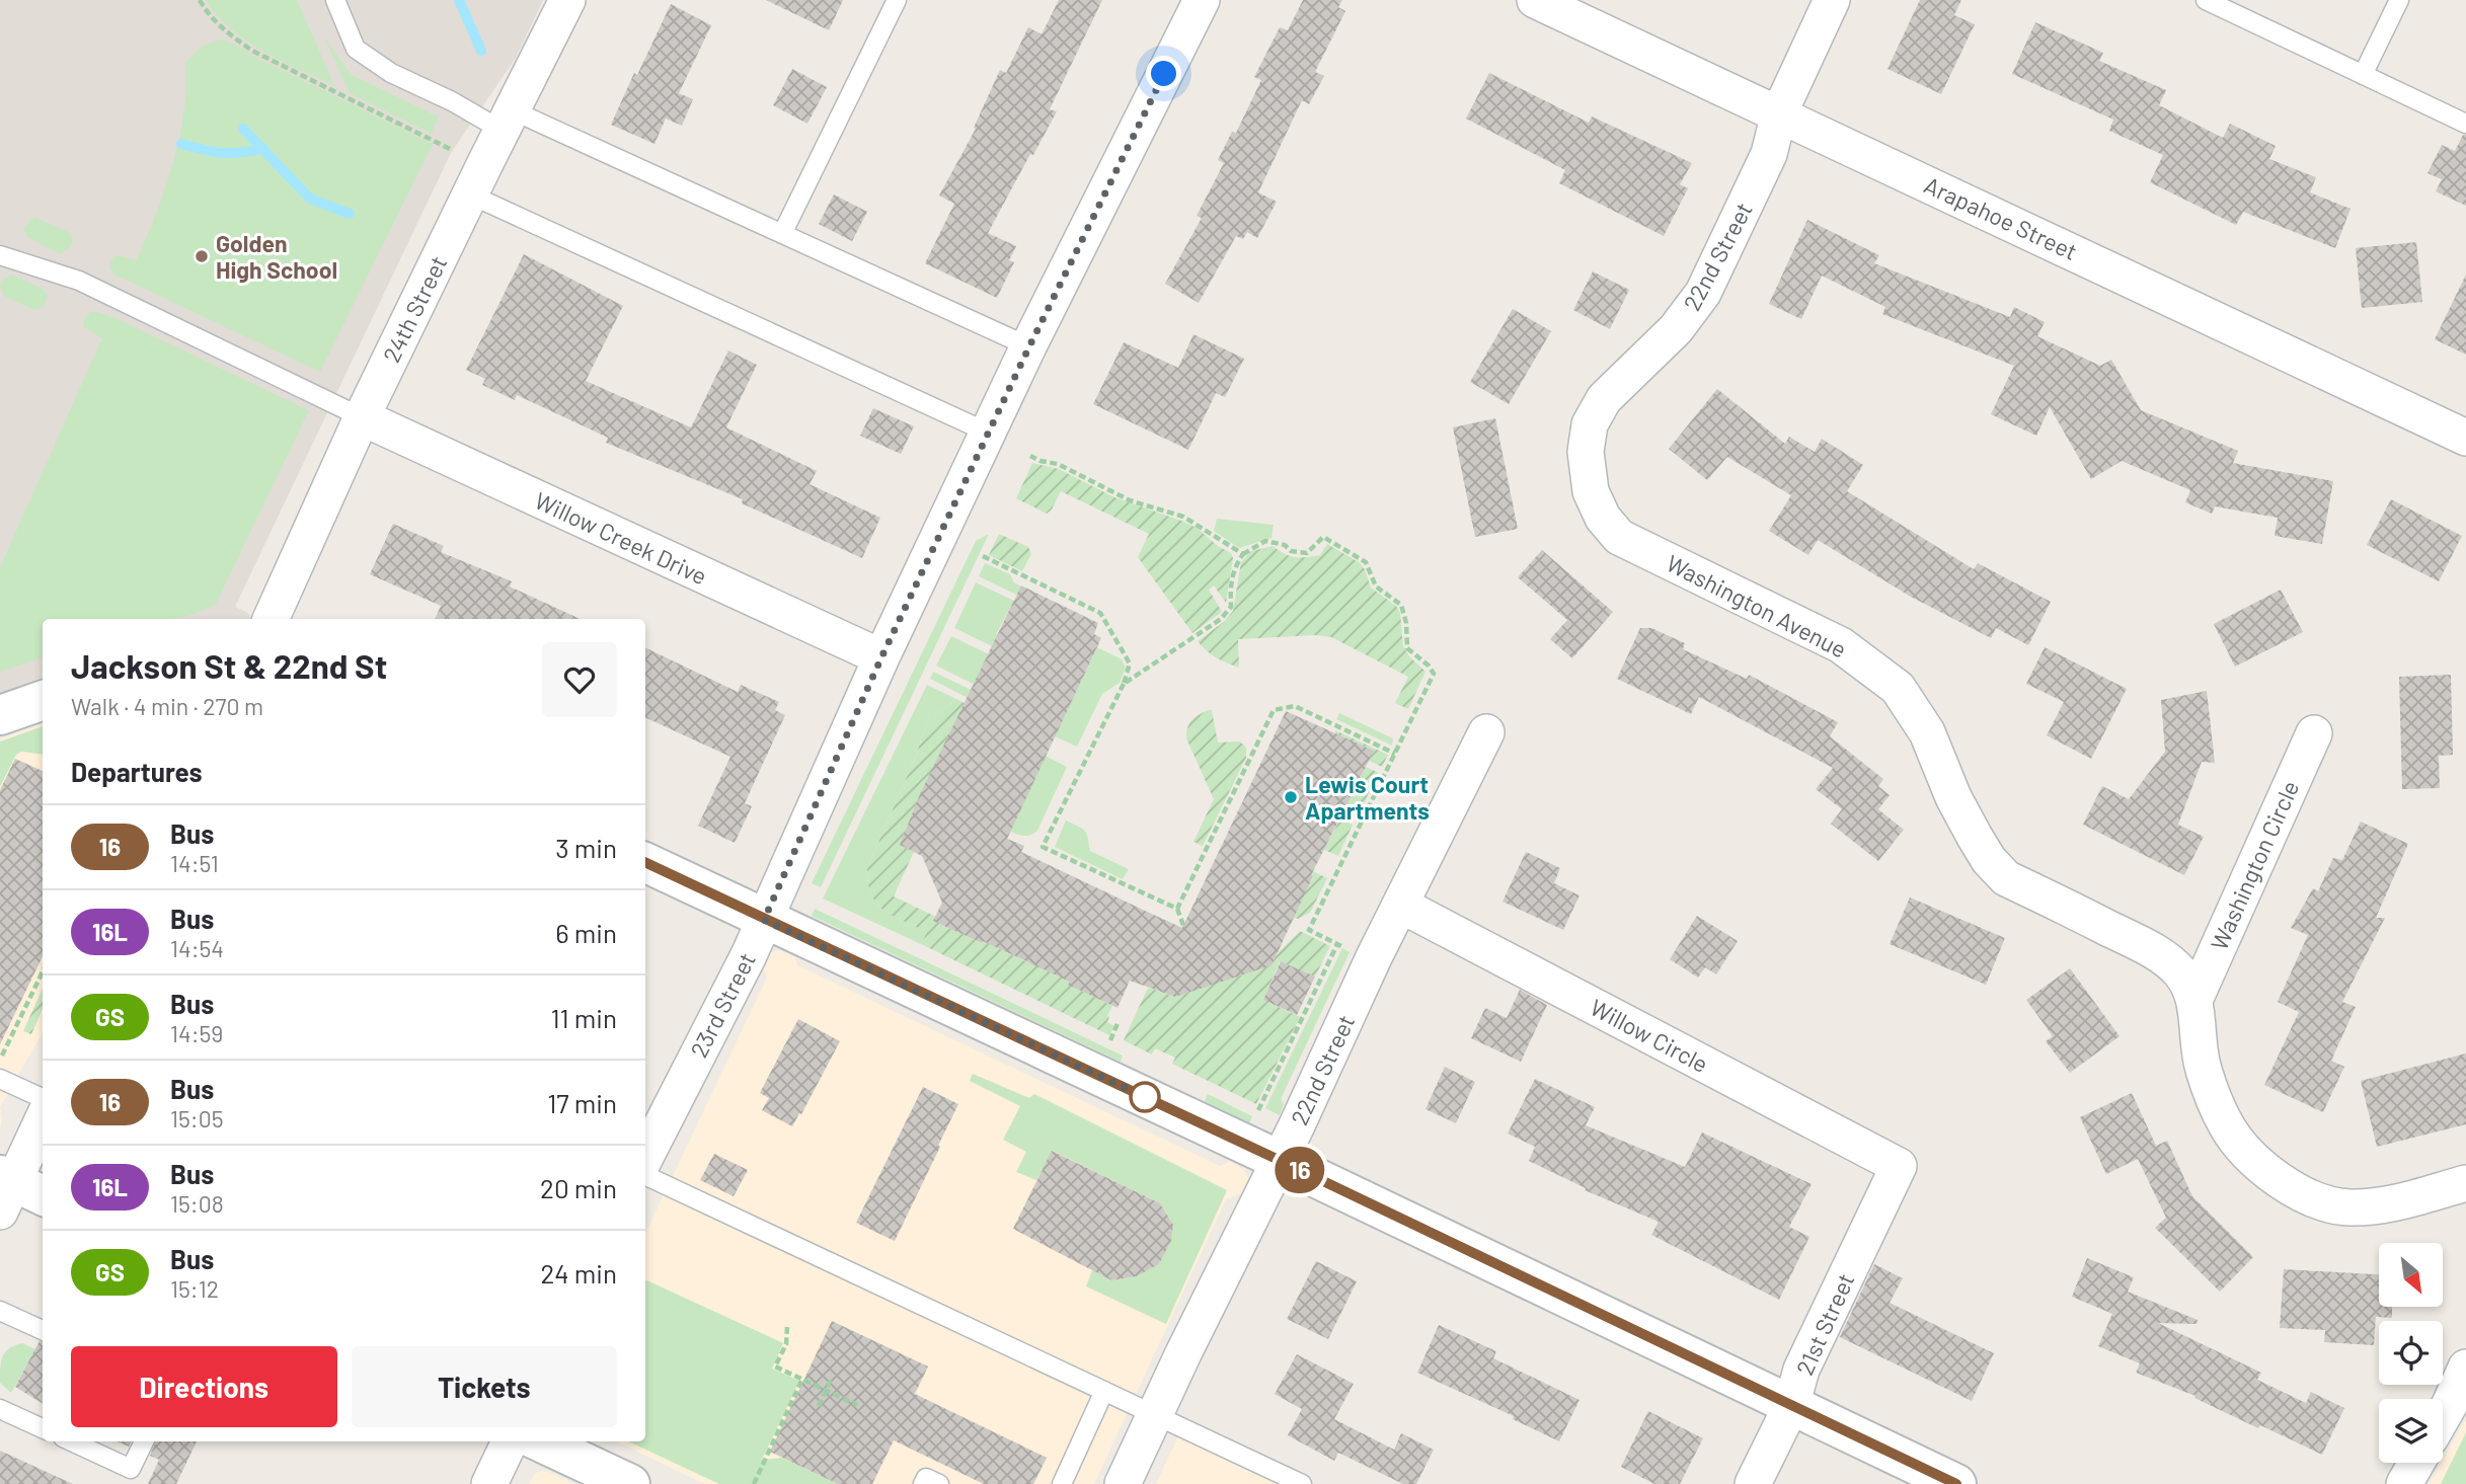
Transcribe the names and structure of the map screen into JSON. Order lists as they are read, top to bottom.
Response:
{
  "streets": {
    "street": [
      "Arapahoe Street",
      "22nd Street",
      "24th Street",
      "Willow Creek Drive",
      "Washington Avenue",
      "Washington Circle",
      "23rd Street",
      "Willow Circle",
      "21st Street"
    ]
  },
  "crossings": [
    ["Arapahoe Street", "22nd Street"],
    ["22nd Street", "Washington Avenue"],
    ["22nd Street", "Willow Circle"],
    ["24th Street", "Willow Creek Drive"],
    ["Willow Creek Drive", "23rd Street"],
    ["Washington Avenue", "Washington Circle"],
    ["Willow Circle", "21st Street"]
  ],
  "places": ["Golden High School", "Lewis Court Apartments"],
  "lines": ["bus line 16"],
  "north": "bottom right",
  "page": {
    "on_map": "16",
    "heading": [
      ["Jackson St & 22nd St", "Walk · 4 min · 270 m"],
      "Departures"
    ],
    "list": [
      {
        "mark": "16",
        "name": "Bus",
        "note": "14:51",
        "value": "3 min"
      },
      {
        "mark": "16L",
        "name": "Bus",
        "note": "14:54",
        "value": "6 min"
      },
      {
        "mark": "GS",
        "name": "Bus",
        "note": "14:59",
        "value": "11 min"
      },
      {
        "mark": "16",
        "name": "Bus",
        "note": "15:05",
        "value": "17 min"
      },
      {
        "mark": "16L",
        "name": "Bus",
        "note": "15:08",
        "value": "20 min"
      },
      {
        "mark": "GS",
        "name": "Bus",
        "note": "15:12",
        "value": "24 min"
      }
    ],
    "buttons": ["Directions", "Tickets"]
  }
}
